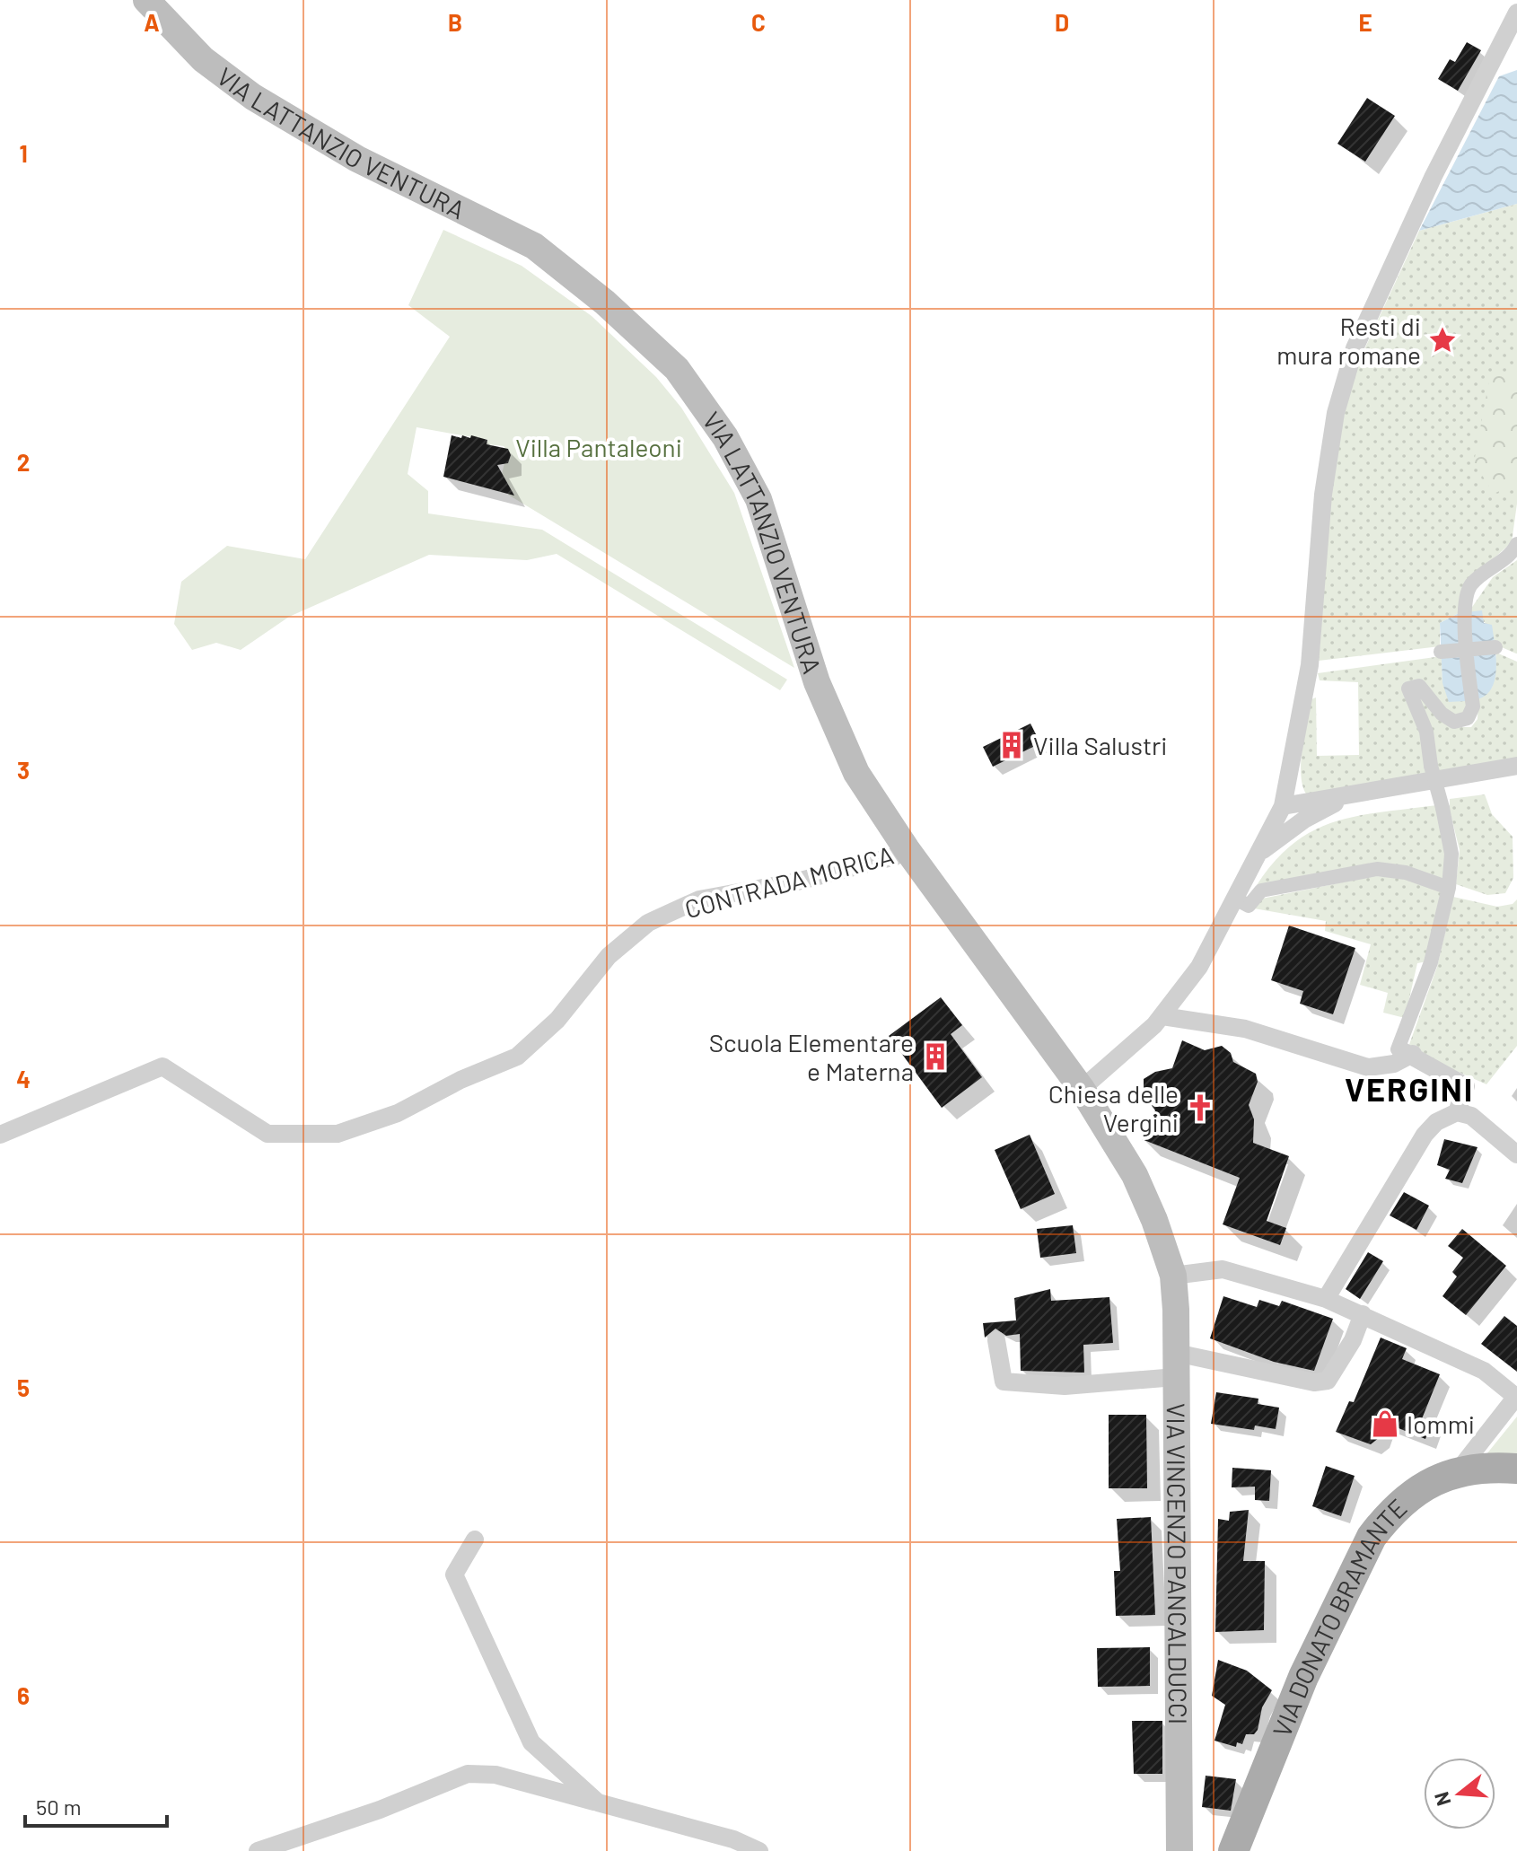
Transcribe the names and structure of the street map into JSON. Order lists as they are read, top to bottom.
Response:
{
  "streets": {
    "main road": ["VIA LATTANZIO VENTURA", "VIA VINCENZO PANCALDUCCI", "VIA DONATO BRAMANTE"],
    "street": ["CONTRADA MORICA"]
  },
  "crossings": [
    ["VIA LATTANZIO VENTURA", "CONTRADA MORICA"],
    ["VIA LATTANZIO VENTURA", "VIA VINCENZO PANCALDUCCI"]
  ],
  "districts": ["VERGINI"],
  "parks": ["Villa Pantaleoni"],
  "places": {
    "place": ["Resti di mura romane"],
    "building": ["Villa Salustri", "Scuola Elementare e Materna"],
    "church": ["Chiesa delle Vergini"],
    "shop": ["Iommi"]
  },
  "scale_bar": "50 m",
  "north": "left",
  "grid": {
    "columns": [
      "A",
      "B",
      "C",
      "D",
      "E"
    ],
    "rows": [
      "1",
      "2",
      "3",
      "4",
      "5",
      "6"
    ]
  }
}
